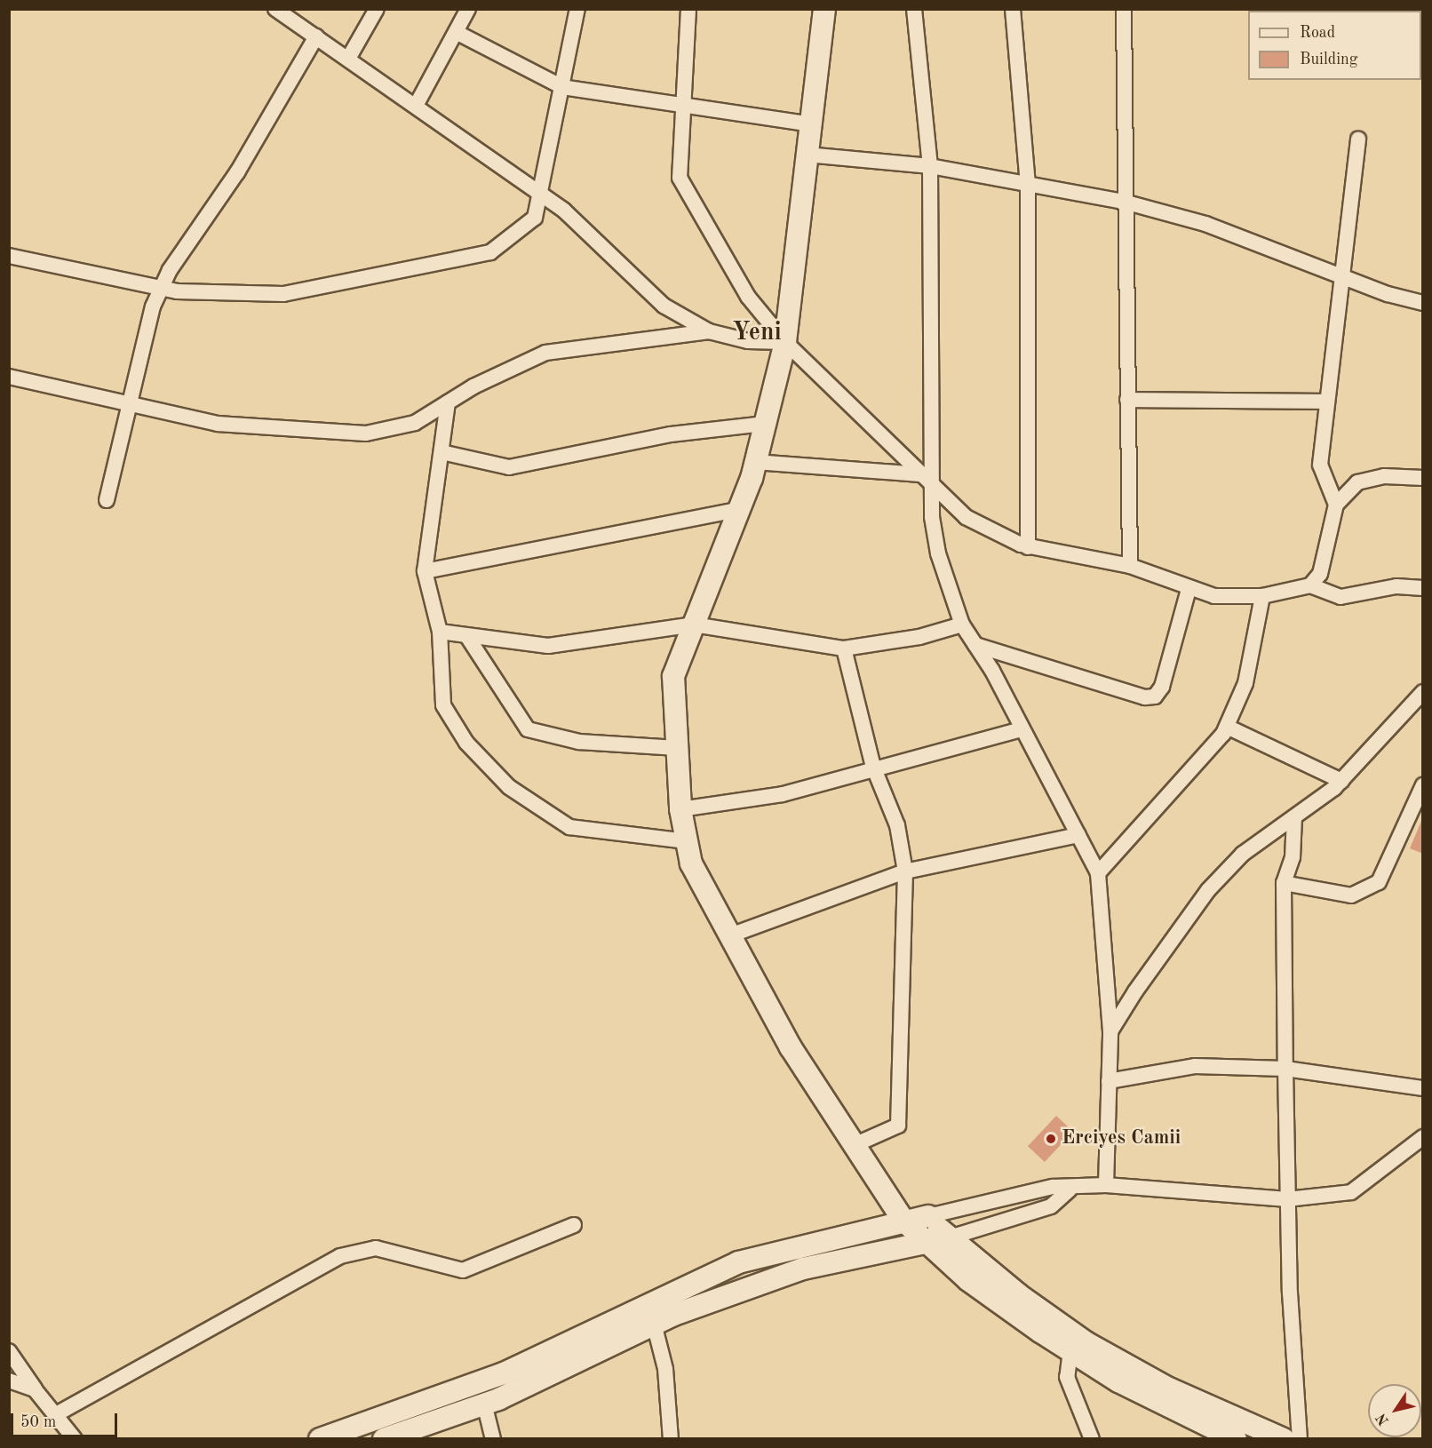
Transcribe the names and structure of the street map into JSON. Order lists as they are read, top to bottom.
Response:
{
  "districts": ["Yeni"],
  "places": ["Erciyes Camii"],
  "legend": ["Road", "Building"],
  "scale_bar": "50 m",
  "north": "bottom left"
}
